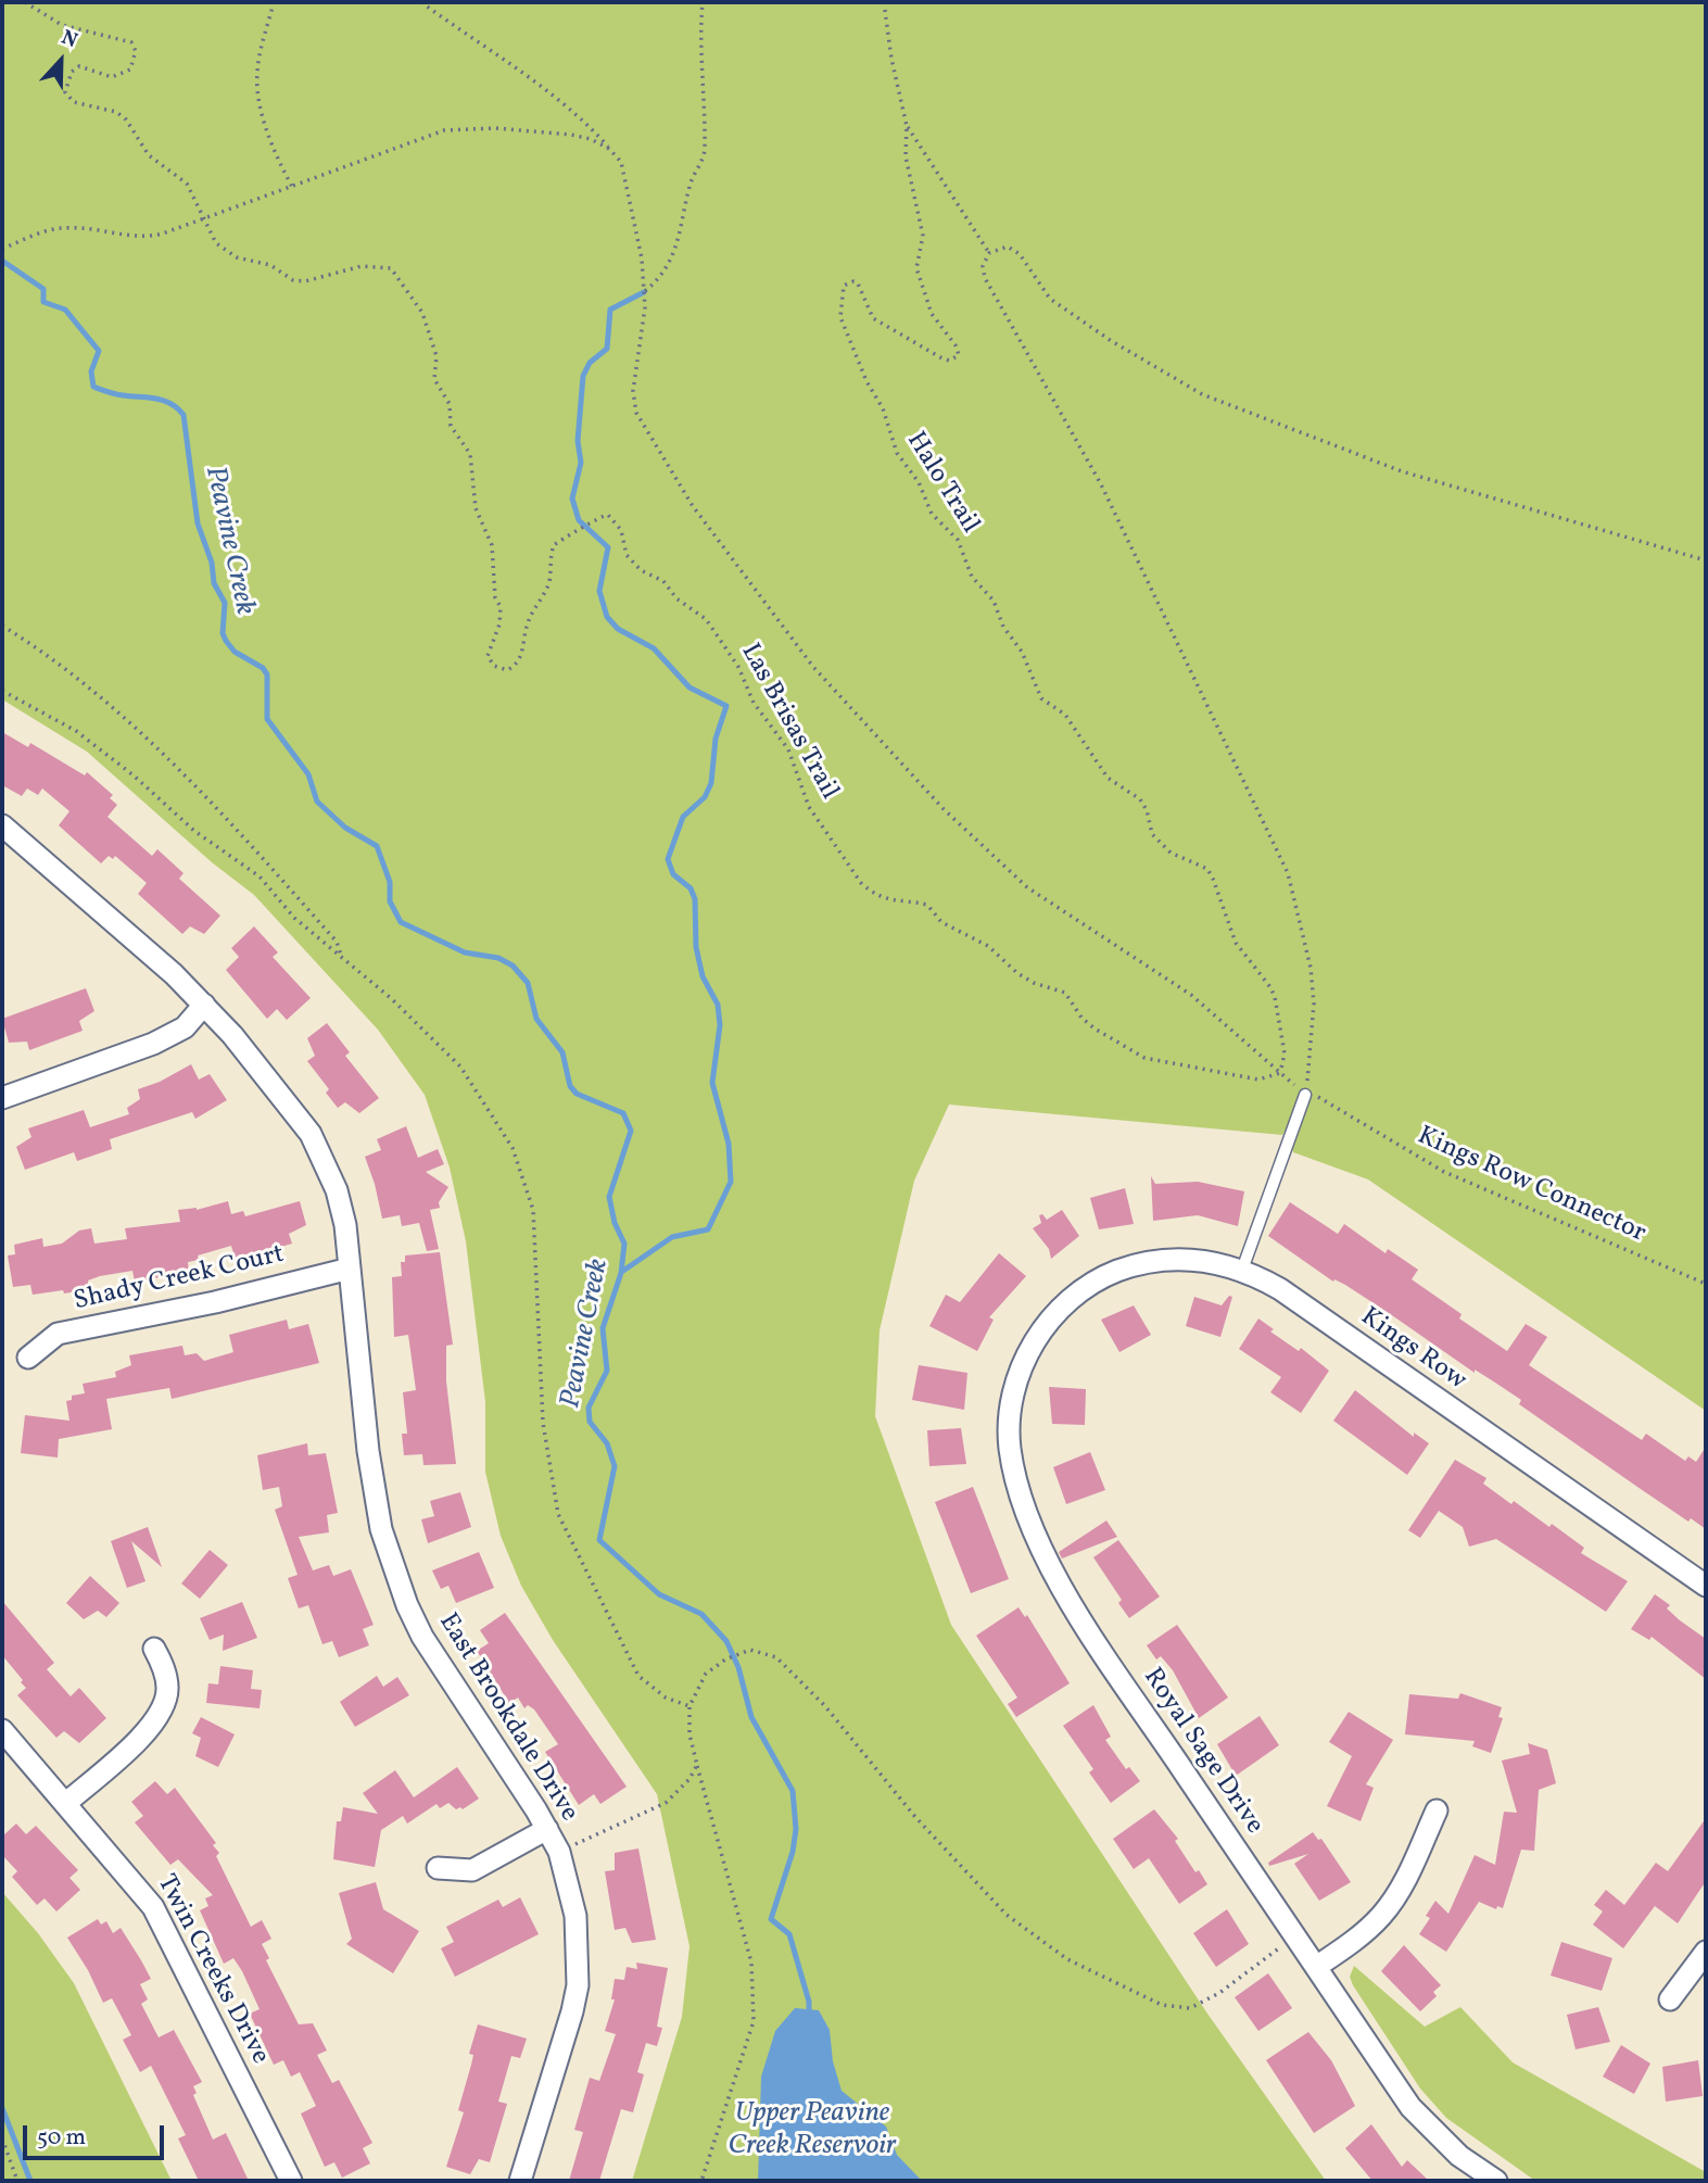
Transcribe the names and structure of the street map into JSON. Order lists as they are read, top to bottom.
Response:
{
  "streets": {
    "street": [
      "Shady Creek Court",
      "Kings Row",
      "East Brookdale Drive",
      "Royal Sage Drive",
      "Twin Creeks Drive"
    ],
    "path": ["Halo Trail", "Las Brisas Trail", "Kings Row Connector"]
  },
  "crossings": [
    ["Halo Trail", "Las Brisas Trail"],
    ["Shady Creek Court", "East Brookdale Drive"],
    ["Kings Row", "Royal Sage Drive"]
  ],
  "water": ["Peavine Creek", "Upper Peavine Creek Reservoir"],
  "scale_bar": "50 m",
  "north": "top"
}
